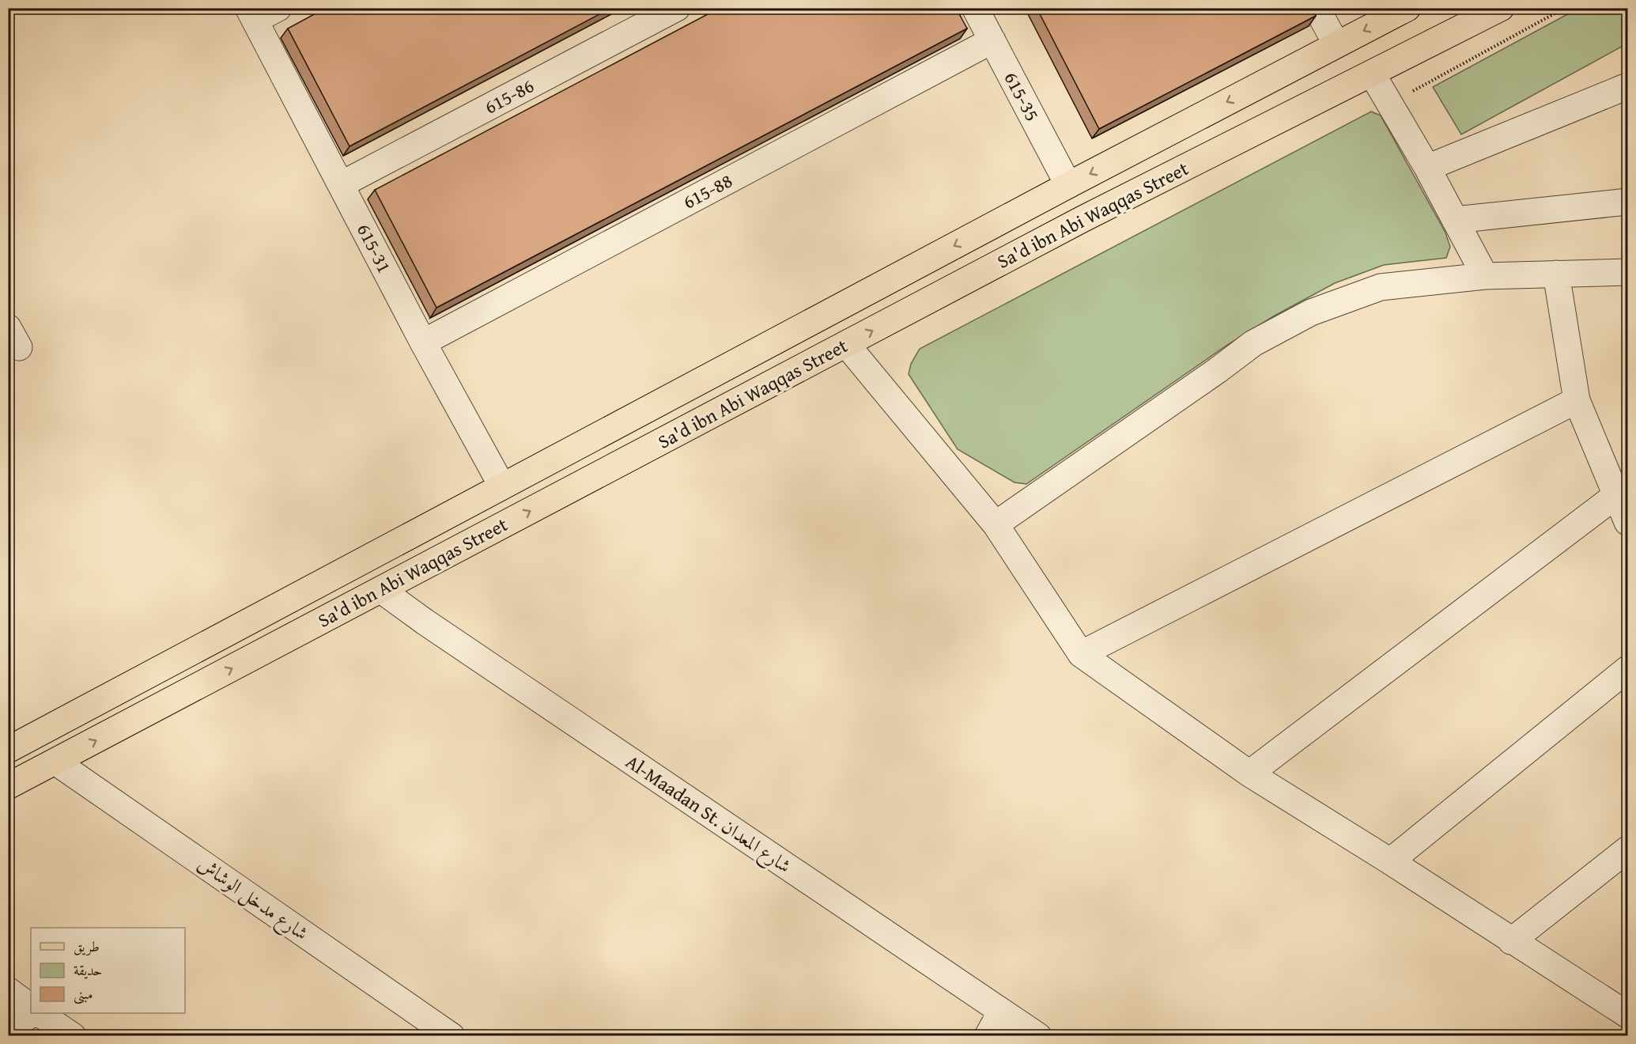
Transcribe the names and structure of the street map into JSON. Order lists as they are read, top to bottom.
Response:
{
  "streets": {
    "main road": ["Sa'd ibn Abi Waqqas Street"],
    "street": [
      "615-86",
      "615-35",
      "615-88",
      "615-31",
      "Al-Maadan St. شارع المعدان",
      "شارع مدخل الوشاش"
    ]
  },
  "crossings": [
    ["615-86", "615-31"],
    ["615-35", "615-88"],
    ["615-35", "Sa'd ibn Abi Waqqas Street"],
    ["615-88", "615-31"],
    ["Sa'd ibn Abi Waqqas Street", "615-31"],
    ["Sa'd ibn Abi Waqqas Street", "Al-Maadan St. شارع المعدان"],
    ["Sa'd ibn Abi Waqqas Street", "شارع مدخل الوشاش"]
  ],
  "legend": ["طريق", "حديقة", "مبنى"]
}
